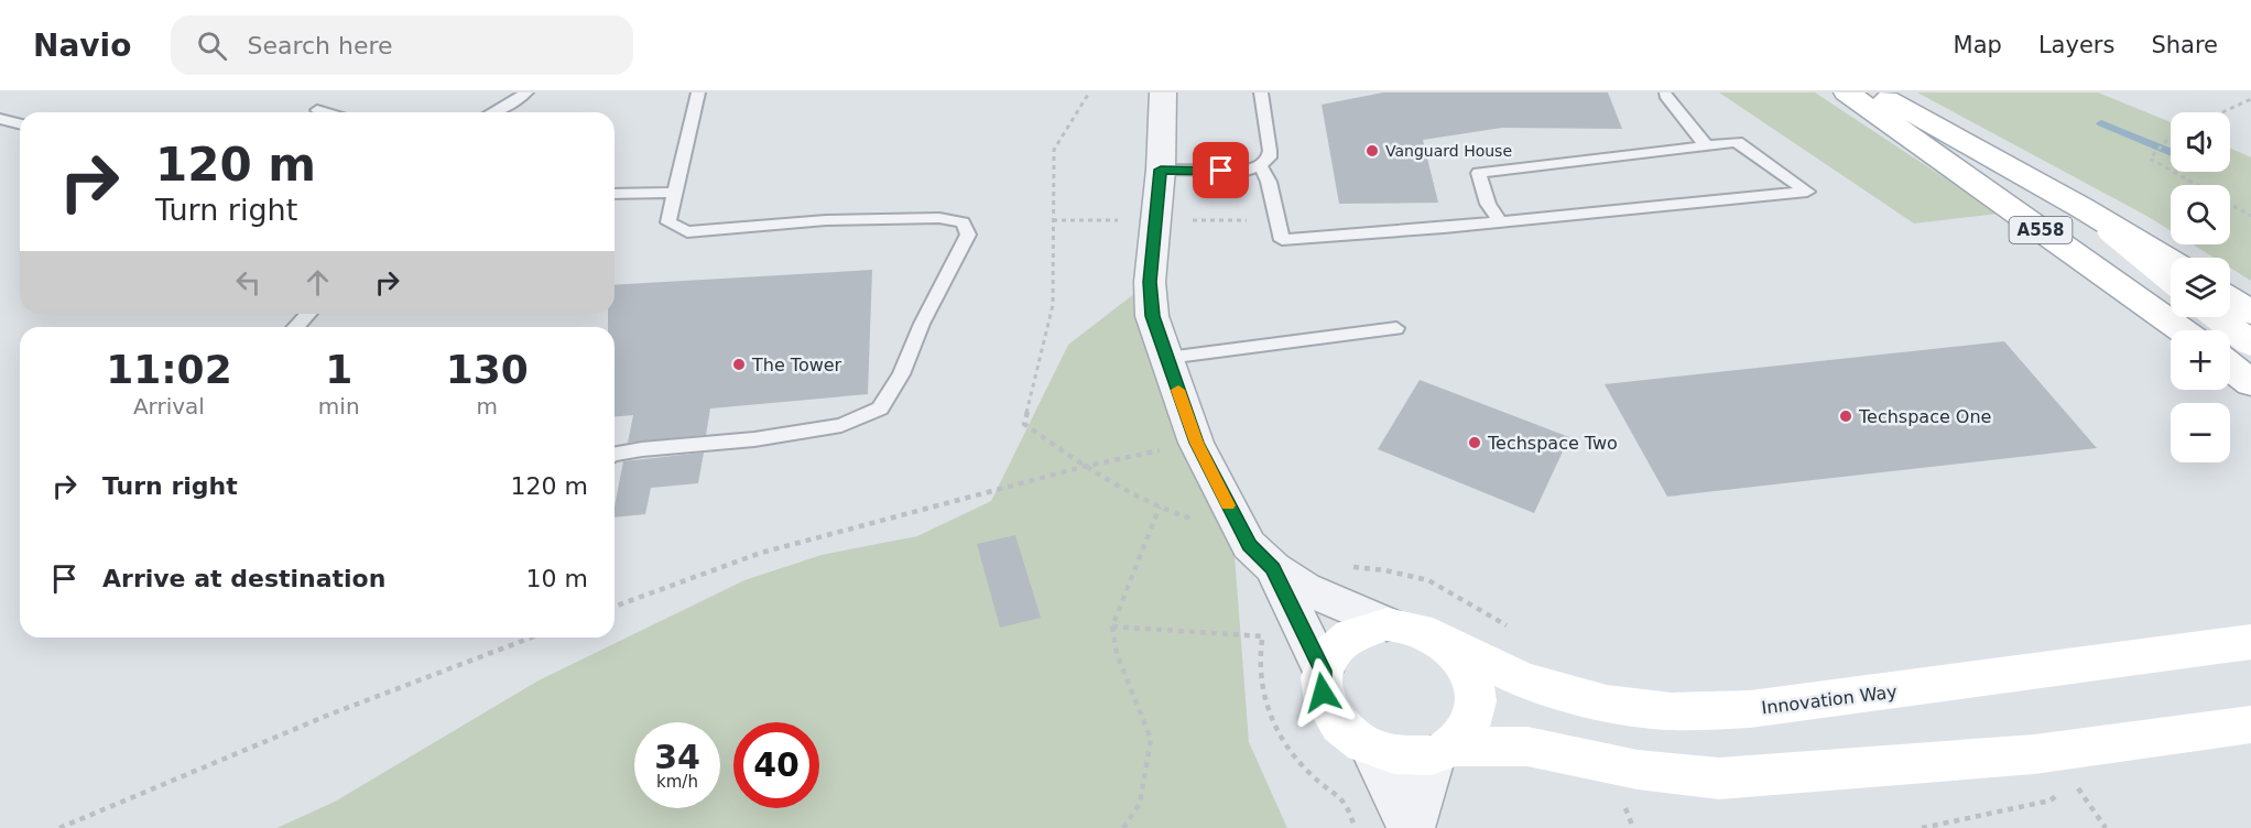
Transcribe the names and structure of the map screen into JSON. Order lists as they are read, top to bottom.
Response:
{
  "streets": {
    "street": ["A558", "Innovation Way"]
  },
  "places": [
    "Vanguard House",
    "The Tower",
    "Techspace One",
    "Techspace Two"
  ],
  "page": {
    "header": "Navio",
    "search": "Search here",
    "nav": ["Map", "Layers", "Share"],
    "map_buttons": ["+", "−"],
    "turn": ["120 m", "Turn right"],
    "eta": [
      "11:02",
      "Arrival",
      "1",
      "min",
      "130",
      "m"
    ],
    "list": [
      {
        "name": "Turn right",
        "value": "120 m"
      },
      {
        "name": "Arrive at destination",
        "value": "10 m"
      }
    ],
    "speed": "34 km/h",
    "limit": "40"
  }
}
